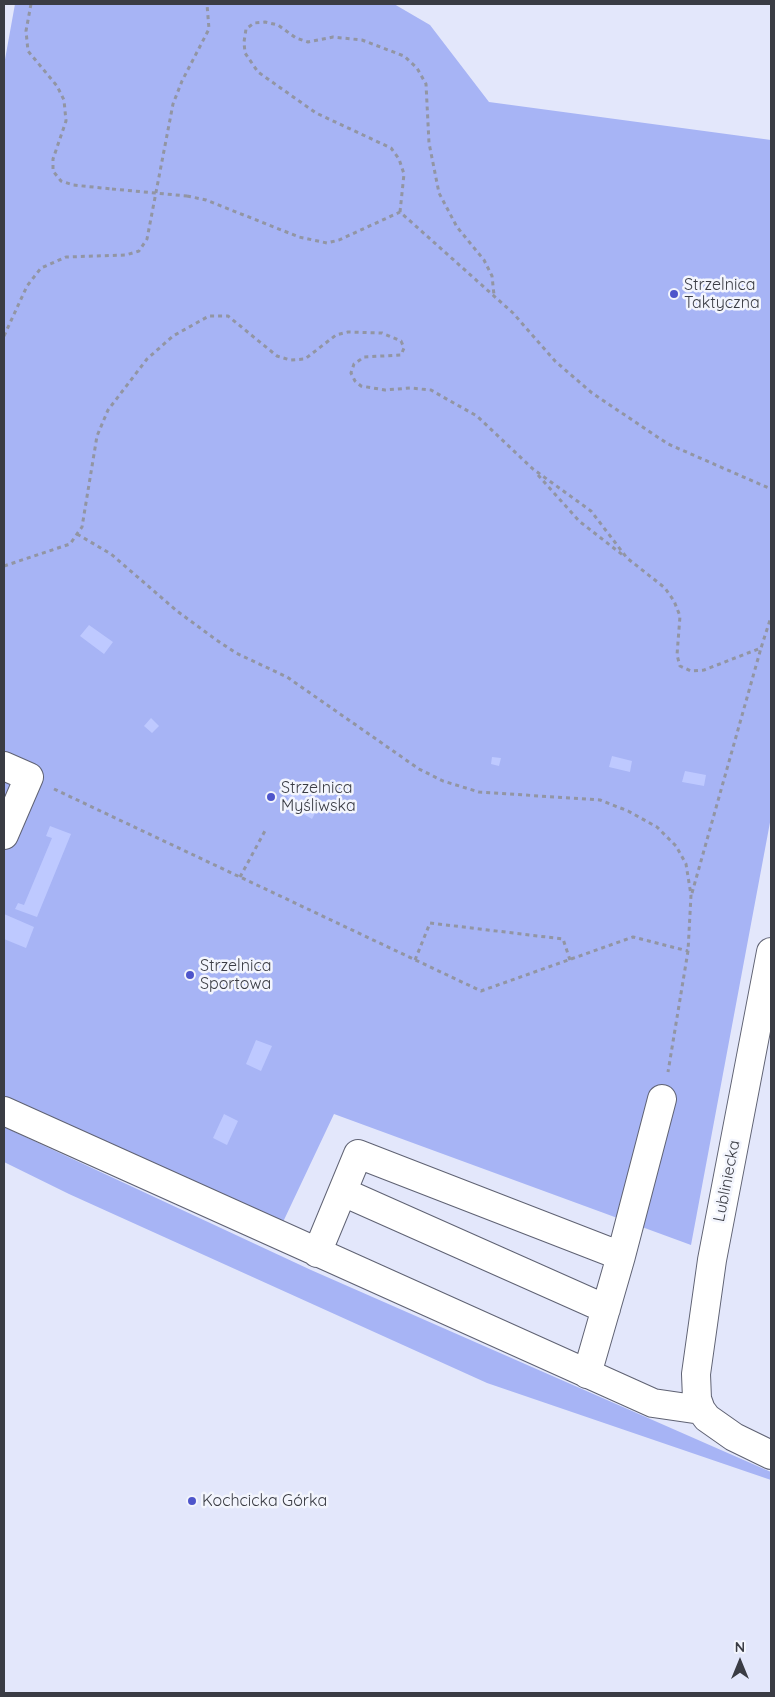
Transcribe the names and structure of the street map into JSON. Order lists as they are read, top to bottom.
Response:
{
  "streets": {
    "street": ["Lubliniecka"]
  },
  "places": [
    "Strzelnica Taktyczna",
    "Strzelnica Myśliwska",
    "Strzelnica Sportowa",
    "Kochcicka Górka"
  ],
  "north": "top"
}
